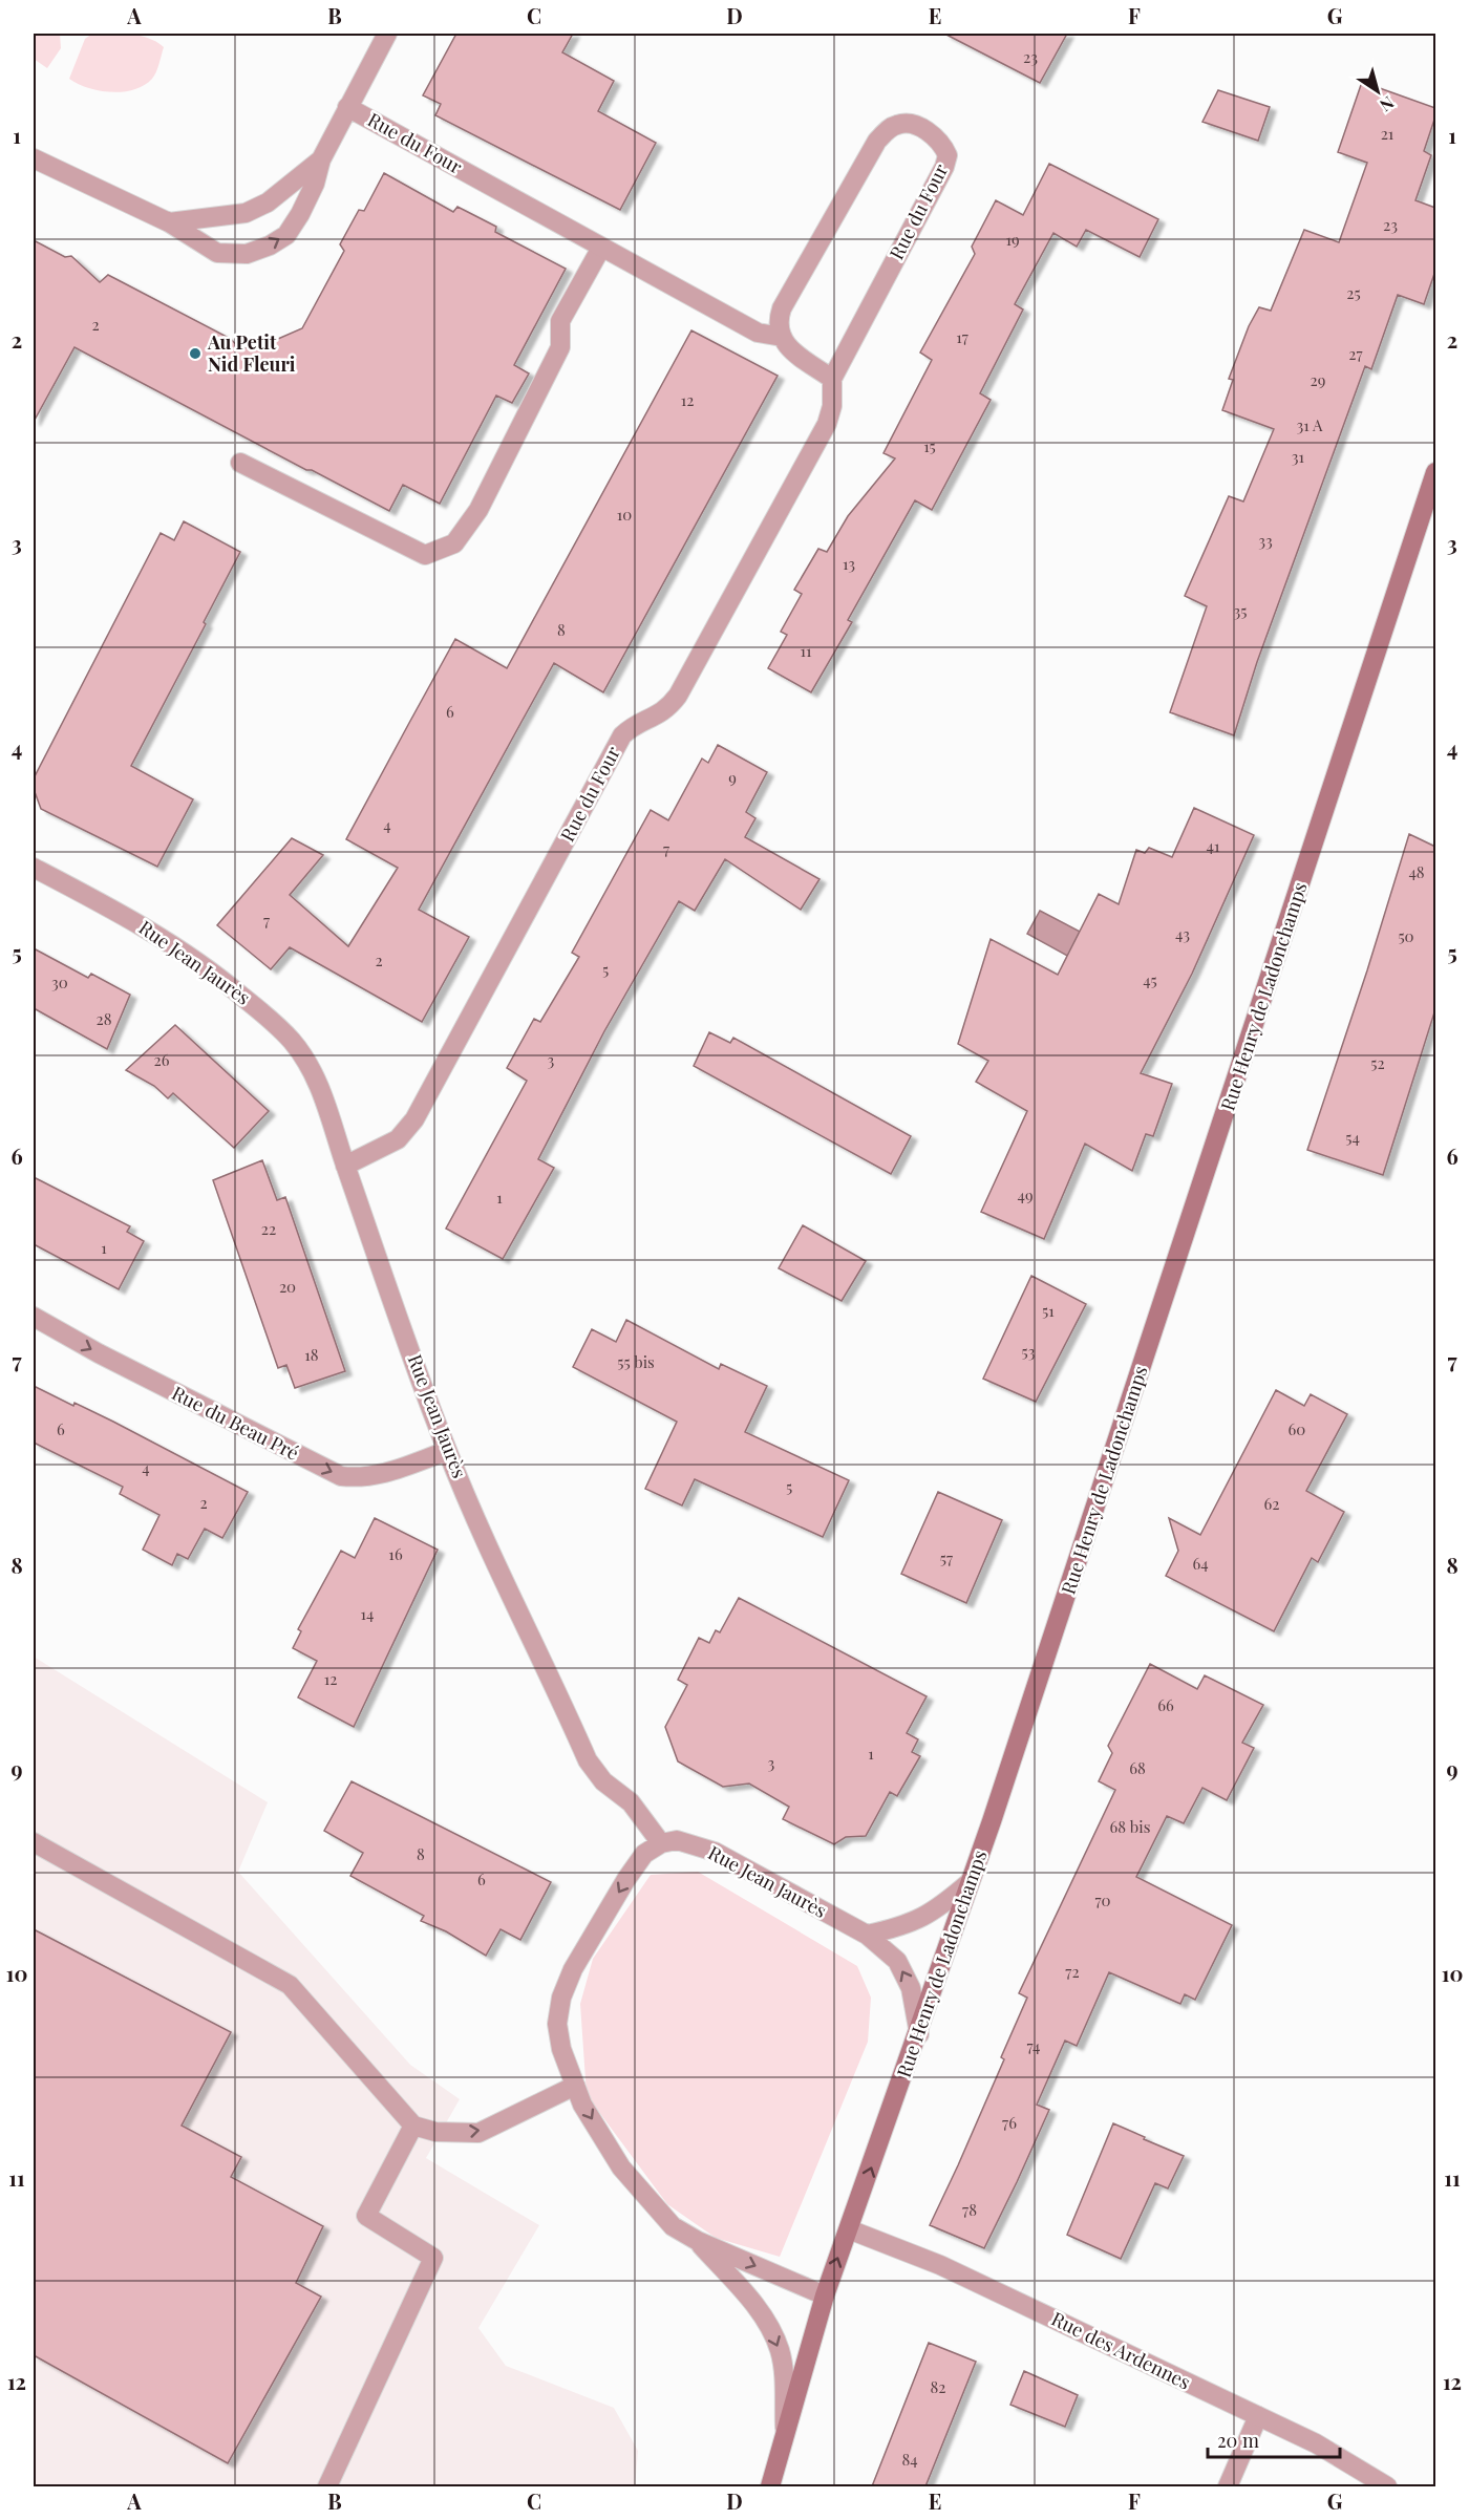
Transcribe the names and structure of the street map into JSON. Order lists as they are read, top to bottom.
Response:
{
  "streets": {
    "street": [
      "Rue du Four",
      "Rue Jean Jaurès",
      "Rue Henry de Ladonchamps",
      "Rue du Beau Pré",
      "Rue des Ardennes"
    ]
  },
  "crossings": [
    ["Rue du Four", "Rue Jean Jaurès"],
    ["Rue Jean Jaurès", "Rue Henry de Ladonchamps"],
    ["Rue Jean Jaurès", "Rue du Beau Pré"],
    ["Rue Henry de Ladonchamps", "Rue des Ardennes"]
  ],
  "one_way": ["Rue du Beau Pré"],
  "places": ["Au Petit Nid Fleuri"],
  "house_numbers": [
    "23",
    "21",
    "23",
    "19",
    "25",
    "2",
    "17",
    "27",
    "29",
    "12",
    "31 A",
    "15",
    "31",
    "10",
    "33",
    "13",
    "35",
    "8",
    "11",
    "6",
    "9",
    "4",
    "41",
    "7",
    "48",
    "7",
    "43",
    "50",
    "2",
    "5",
    "45",
    "30",
    "28",
    "26",
    "3",
    "52",
    "54",
    "49",
    "1",
    "22",
    "1",
    "20",
    "51",
    "53",
    "18",
    "55 bis",
    "6",
    "60",
    "4",
    "5",
    "2",
    "62",
    "16",
    "57",
    "64",
    "14",
    "12",
    "66",
    "1",
    "3",
    "68",
    "68 bis",
    "8",
    "6",
    "70",
    "72",
    "74",
    "76",
    "78",
    "82",
    "84"
  ],
  "scale_bar": "20 m",
  "north": "bottom right",
  "grid": {
    "columns": [
      "A",
      "B",
      "C",
      "D",
      "E",
      "F",
      "G"
    ],
    "rows": [
      "1",
      "2",
      "3",
      "4",
      "5",
      "6",
      "7",
      "8",
      "9",
      "10",
      "11",
      "12"
    ]
  }
}
